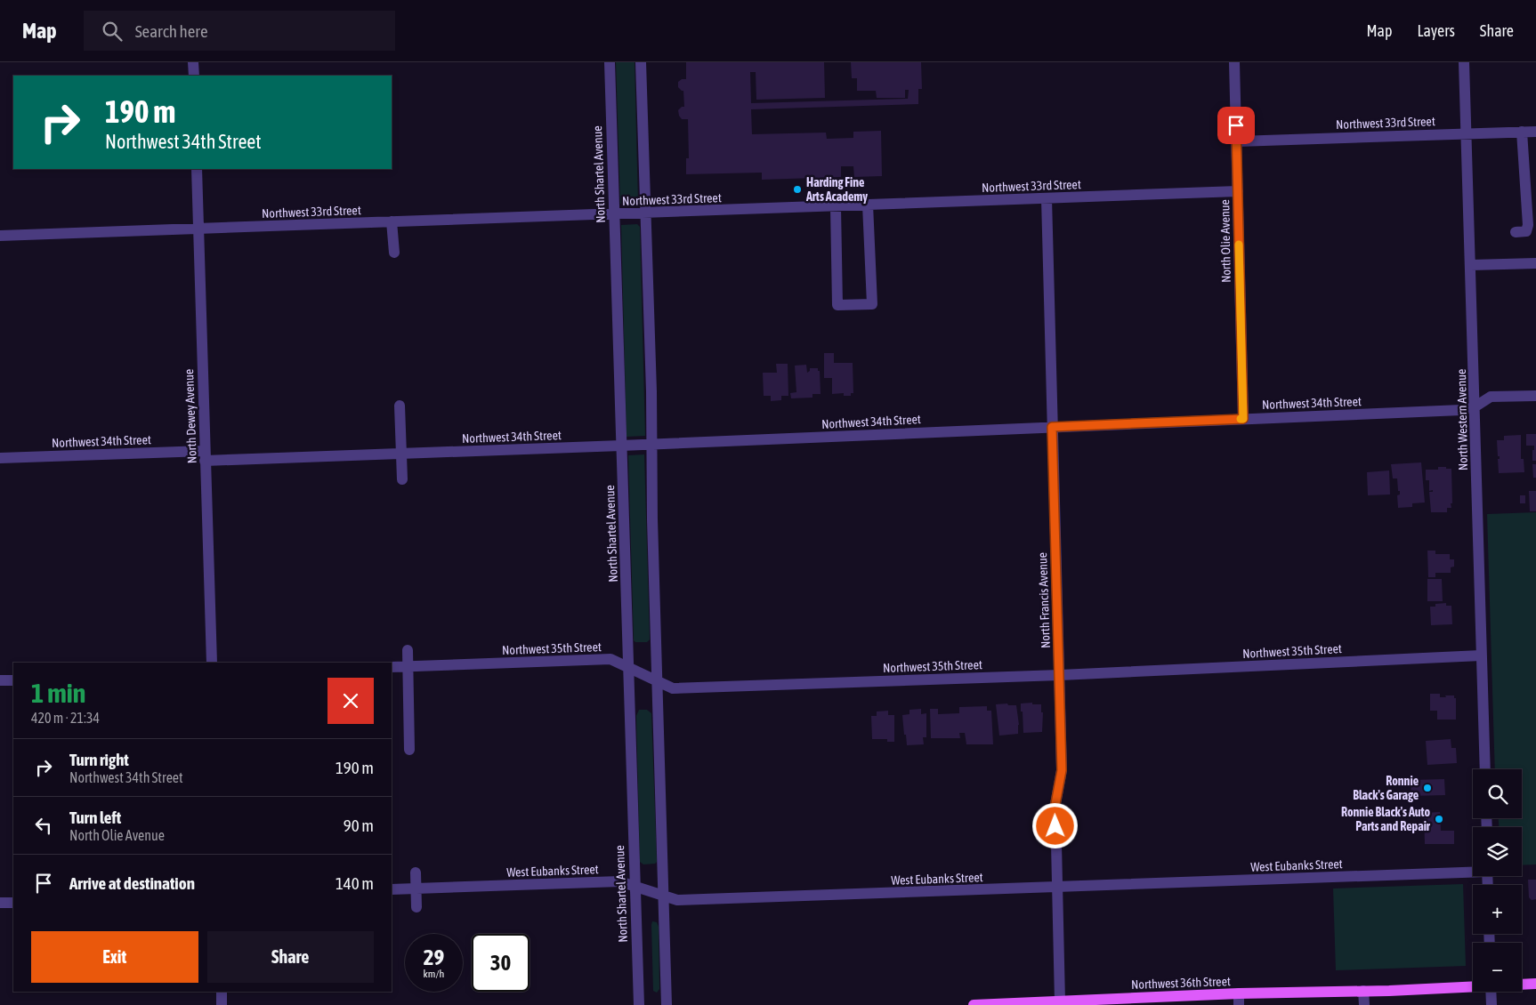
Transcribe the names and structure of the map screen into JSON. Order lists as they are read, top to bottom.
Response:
{
  "streets": {
    "main road": ["Northwest 36th Street"],
    "street": [
      "Northwest 33rd Street",
      "North Shartel Avenue",
      "North Olie Avenue",
      "Northwest 34th Street",
      "North Dewey Avenue",
      "North Western Avenue",
      "North Francis Avenue",
      "Northwest 35th Street",
      "West Eubanks Street"
    ]
  },
  "crossings": [
    ["Northwest 33rd Street", "North Shartel Avenue"],
    ["Northwest 33rd Street", "North Olie Avenue"],
    ["Northwest 33rd Street", "North Dewey Avenue"],
    ["Northwest 33rd Street", "North Western Avenue"],
    ["Northwest 33rd Street", "North Francis Avenue"],
    ["North Shartel Avenue", "Northwest 34th Street"],
    ["North Shartel Avenue", "Northwest 35th Street"],
    ["North Shartel Avenue", "West Eubanks Street"],
    ["North Olie Avenue", "Northwest 34th Street"],
    ["Northwest 34th Street", "North Dewey Avenue"],
    ["Northwest 34th Street", "North Western Avenue"],
    ["Northwest 34th Street", "North Francis Avenue"],
    ["North Western Avenue", "Northwest 35th Street"],
    ["North Francis Avenue", "Northwest 35th Street"],
    ["North Francis Avenue", "West Eubanks Street"],
    ["North Francis Avenue", "Northwest 36th Street"]
  ],
  "places": ["Harding Fine Arts Academy", "Ronnie Black's Garage", "Ronnie Black's Auto Parts and Repair"],
  "page": {
    "header": "Map",
    "search": "Search here",
    "nav": ["Map", "Layers", "Share"],
    "turn": ["190 m", "Northwest 34th Street"],
    "heading": ["1 min", "420 m · 21:34"],
    "list": [
      {
        "name": "Turn right",
        "note": "Northwest 34th Street",
        "value": "190 m"
      },
      {
        "name": "Turn left",
        "note": "North Olie Avenue",
        "value": "90 m"
      },
      {
        "name": "Arrive at destination",
        "value": "140 m"
      }
    ],
    "map_buttons": ["+", "−"],
    "buttons": ["Exit", "Share"],
    "speed": "29 km/h",
    "limit": "30"
  }
}
